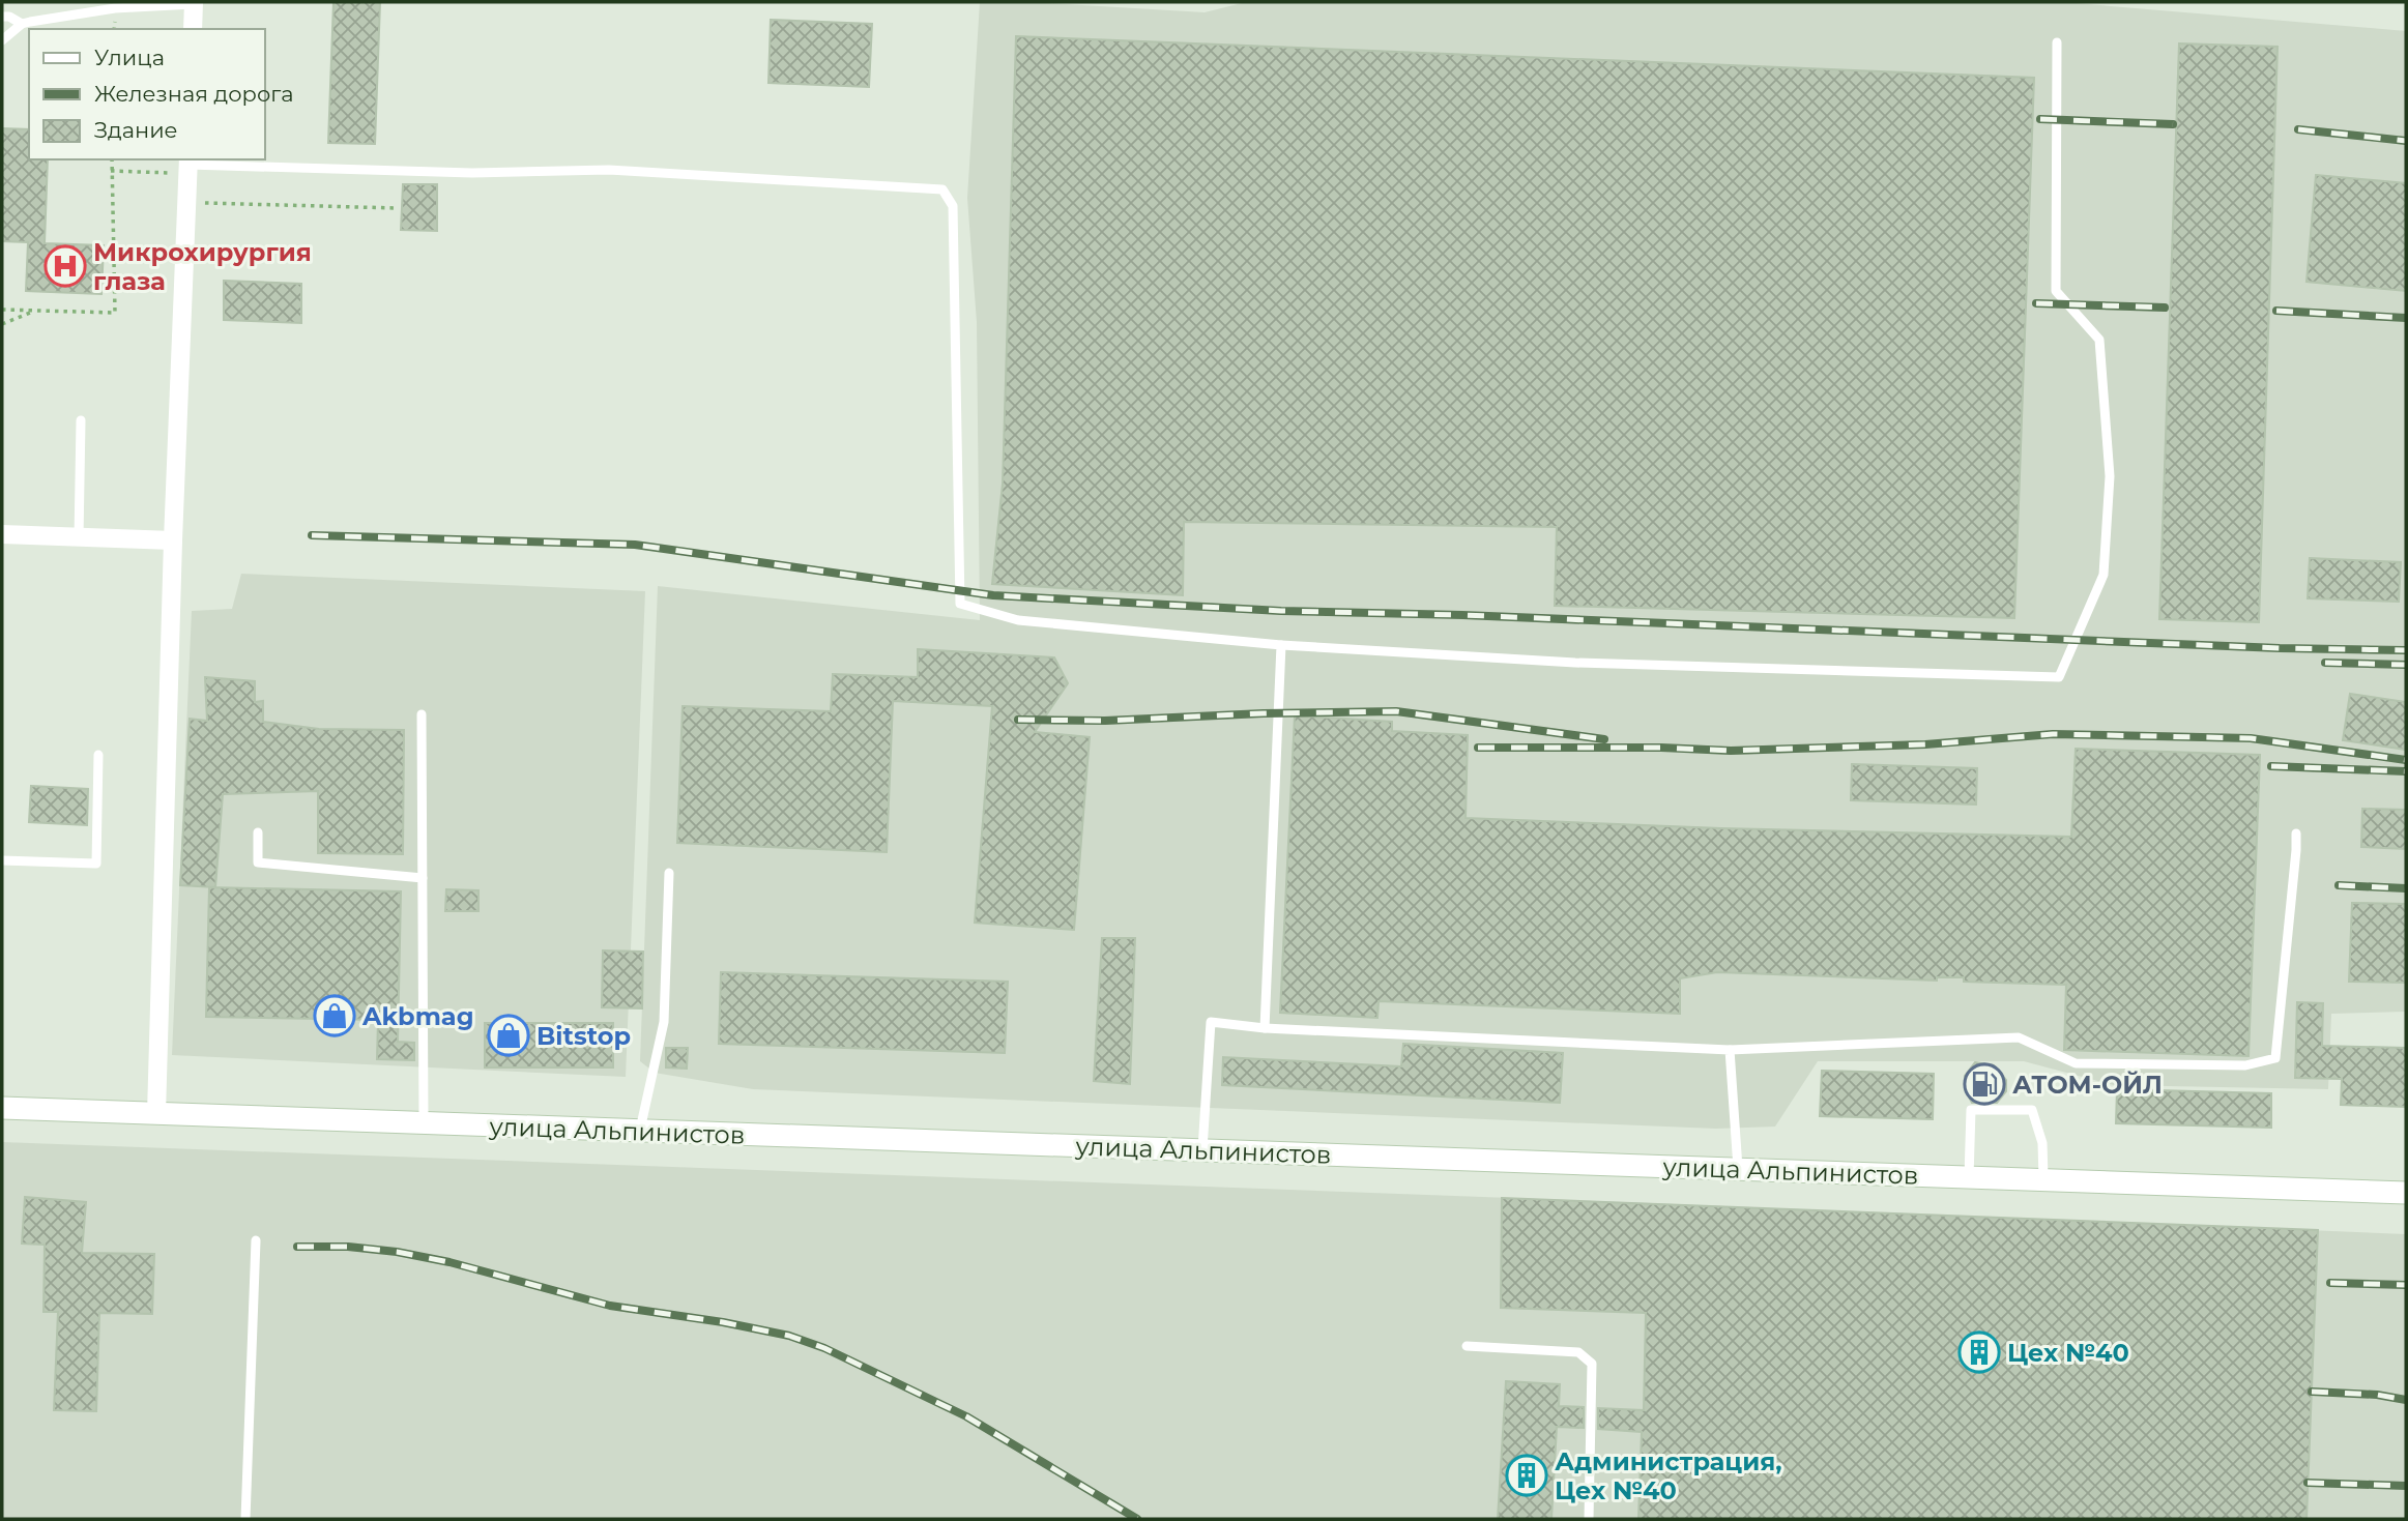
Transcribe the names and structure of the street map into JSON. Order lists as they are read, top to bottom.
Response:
{
  "streets": {
    "main road": ["улица Альпинистов"]
  },
  "places": {
    "hospital": ["Микрохирургия глаза"],
    "shop": ["Akbmag", "Bitstop"],
    "fuel station": ["АТОМ-ОЙЛ"],
    "building": ["Цех №40", "Администрация, Цех №40"]
  },
  "legend": ["Улица", "Железная дорога", "Здание"]
}
